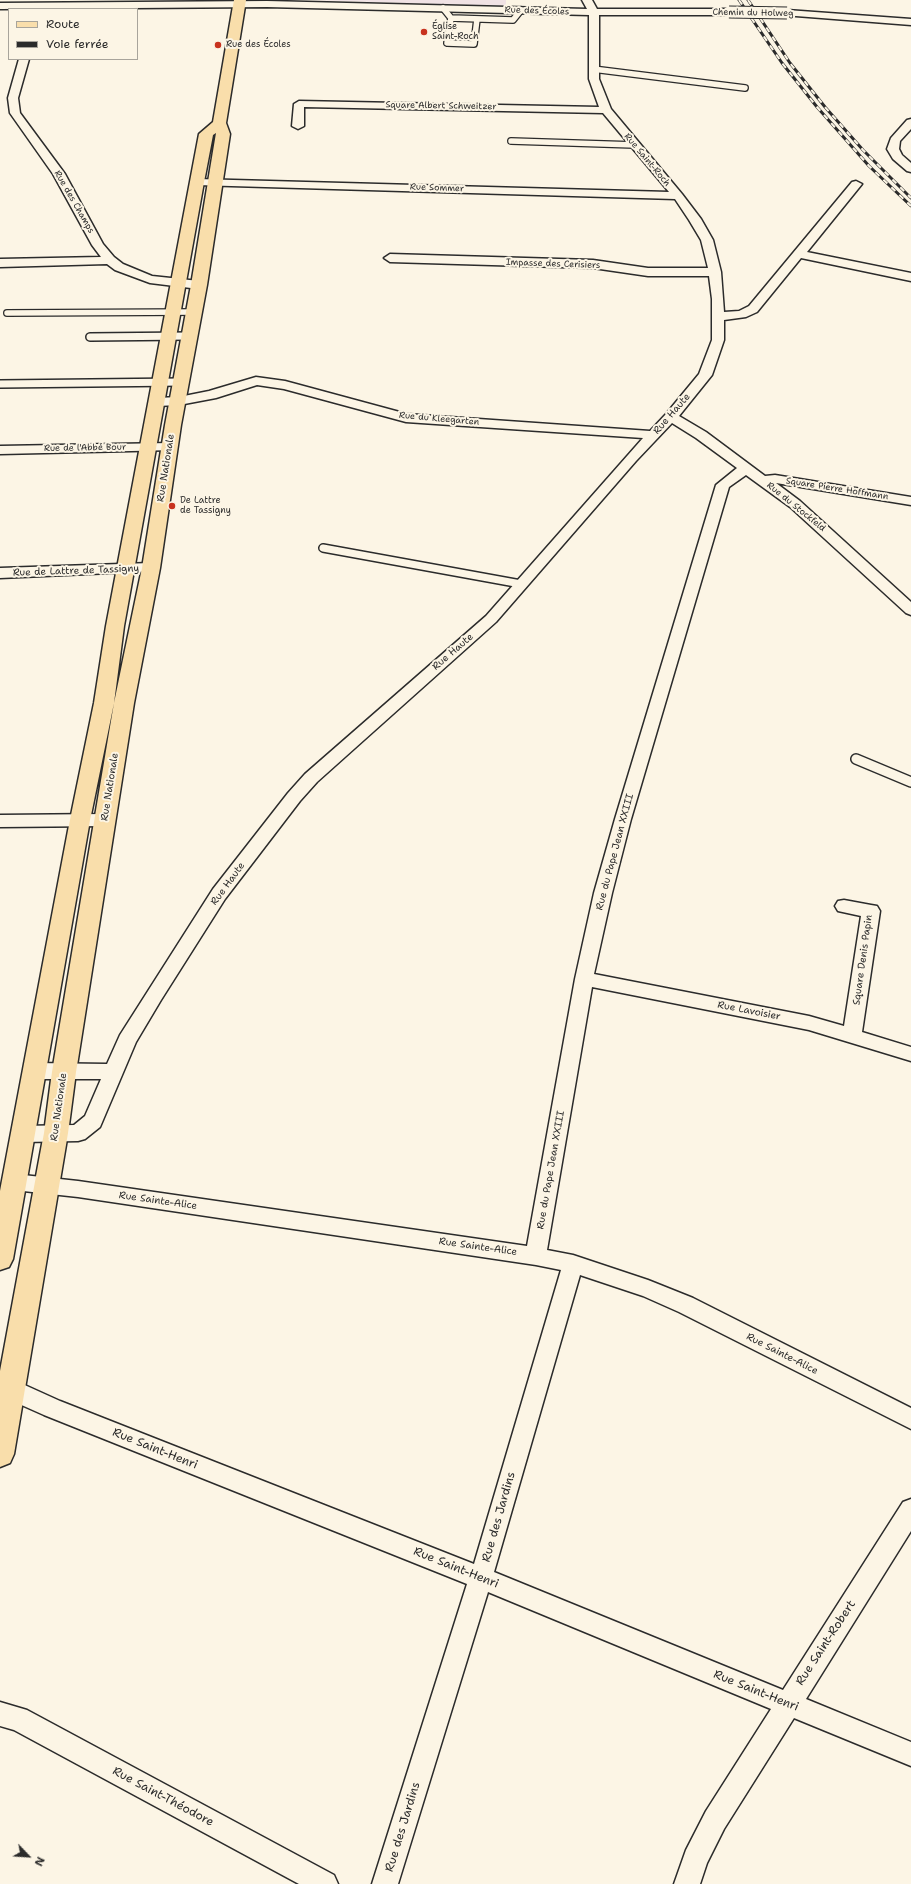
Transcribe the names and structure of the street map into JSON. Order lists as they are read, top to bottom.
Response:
{
  "streets": {
    "main road": ["Rue Nationale"],
    "street": [
      "Rue des Écoles",
      "Chemin du Holweg",
      "Square Albert Schweitzer",
      "Rue Saint-Roch",
      "Rue Sommer",
      "Rue des Champs",
      "Impasse des Cerisiers",
      "Rue Haute",
      "Rue du Kleegarten",
      "Rue de l'Abbé Bour",
      "Square Pierre Hoffmann",
      "Rue du Stockfeld",
      "Rue de Lattre de Tassigny",
      "Rue du Pape Jean XXIII",
      "Square Denis Papin",
      "Rue Lavoisier",
      "Rue Sainte-Alice",
      "Rue Saint-Henri",
      "Rue des Jardins",
      "Rue Saint-Robert",
      "Rue Saint-Théodore"
    ]
  },
  "crossings": [
    ["Rue des Écoles", "Chemin du Holweg"],
    ["Rue des Écoles", "Rue Saint-Roch"],
    ["Rue des Écoles", "Rue Nationale"],
    ["Chemin du Holweg", "Rue Saint-Roch"],
    ["Square Albert Schweitzer", "Rue Saint-Roch"],
    ["Rue Saint-Roch", "Rue Sommer"],
    ["Rue Saint-Roch", "Impasse des Cerisiers"],
    ["Rue Saint-Roch", "Rue Haute"],
    ["Rue Sommer", "Rue Nationale"],
    ["Rue des Champs", "Rue Nationale"],
    ["Rue Haute", "Rue du Kleegarten"],
    ["Rue Haute", "Rue Nationale"],
    ["Rue Haute", "Rue du Stockfeld"],
    ["Rue du Kleegarten", "Rue Nationale"],
    ["Rue de l'Abbé Bour", "Rue Nationale"],
    ["Rue Nationale", "Rue de Lattre de Tassigny"],
    ["Rue Nationale", "Rue Sainte-Alice"],
    ["Rue Nationale", "Rue Saint-Henri"],
    ["Square Pierre Hoffmann", "Rue du Stockfeld"],
    ["Rue du Stockfeld", "Rue du Pape Jean XXIII"],
    ["Rue du Pape Jean XXIII", "Rue Lavoisier"],
    ["Rue du Pape Jean XXIII", "Rue Sainte-Alice"],
    ["Square Denis Papin", "Rue Lavoisier"],
    ["Rue Sainte-Alice", "Rue des Jardins"],
    ["Rue Saint-Henri", "Rue des Jardins"],
    ["Rue Saint-Henri", "Rue Saint-Robert"]
  ],
  "places": ["Église Saint-Roch", "Rue des Écoles", "De Lattre de Tassigny"],
  "legend": ["Route", "Voie ferrée"],
  "north": "bottom right"
}
